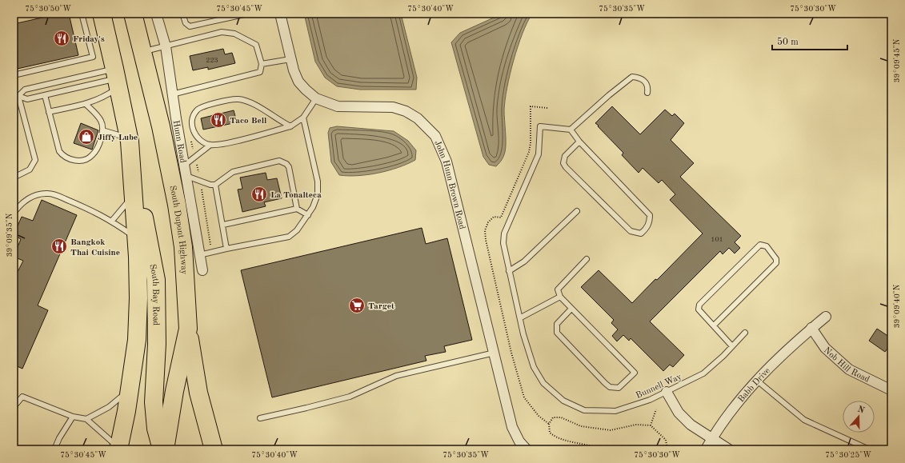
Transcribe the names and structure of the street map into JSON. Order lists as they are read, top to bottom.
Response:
{
  "streets": {
    "highway": ["South Dupont Highway", "South Bay Road"],
    "street": [
      "Hunn Road",
      "John Hunn Brown Road",
      "Nob Hill Road",
      "Babb Drive"
    ],
    "lane": ["Bunnell Way"]
  },
  "crossings": [
    ["Nob Hill Road", "Babb Drive"]
  ],
  "places": {
    "restaurant": [
      "Friday's",
      "Taco Bell",
      "La Tonalteca",
      "Bangkok Thai Cuisine"
    ],
    "shop": ["Jiffy Lube"],
    "supermarket": ["Target"]
  },
  "house_numbers": ["223", "101"],
  "scale_bar": "50 m",
  "north": "top",
  "coordinates": [
    "75°30'50\"W",
    "75°30'45\"W",
    "75°30'40\"W",
    "75°30'35\"W",
    "75°30'30\"W",
    "39°09'45\"N",
    "39°09'35\"N",
    "39°09'40\"N",
    "75°30'25\"W"
  ]
}
